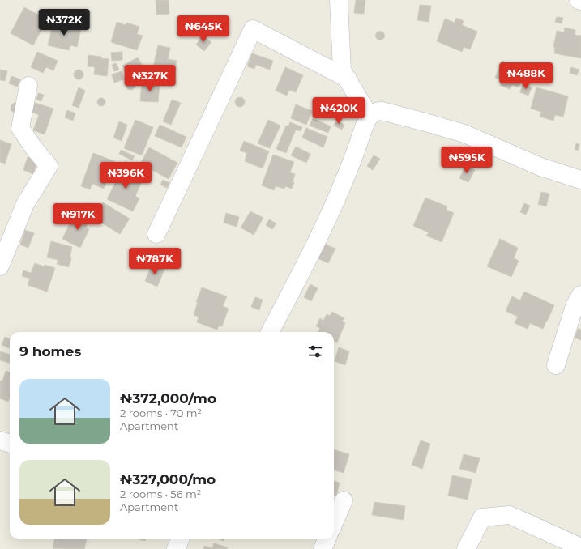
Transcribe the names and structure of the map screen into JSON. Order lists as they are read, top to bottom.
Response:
{
  "page": {
    "price": [
      "₦372K",
      "₦645K",
      "₦488K",
      "₦327K",
      "₦420K",
      "₦595K",
      "₦396K",
      "₦917K",
      "₦787K"
    ],
    "heading": "9 homes",
    "list": [
      {
        "name": "₦372,000/mo",
        "note": "2 rooms · 70 m² · Apartment"
      },
      {
        "name": "₦327,000/mo",
        "note": "2 rooms · 56 m² · Apartment"
      }
    ]
  }
}
